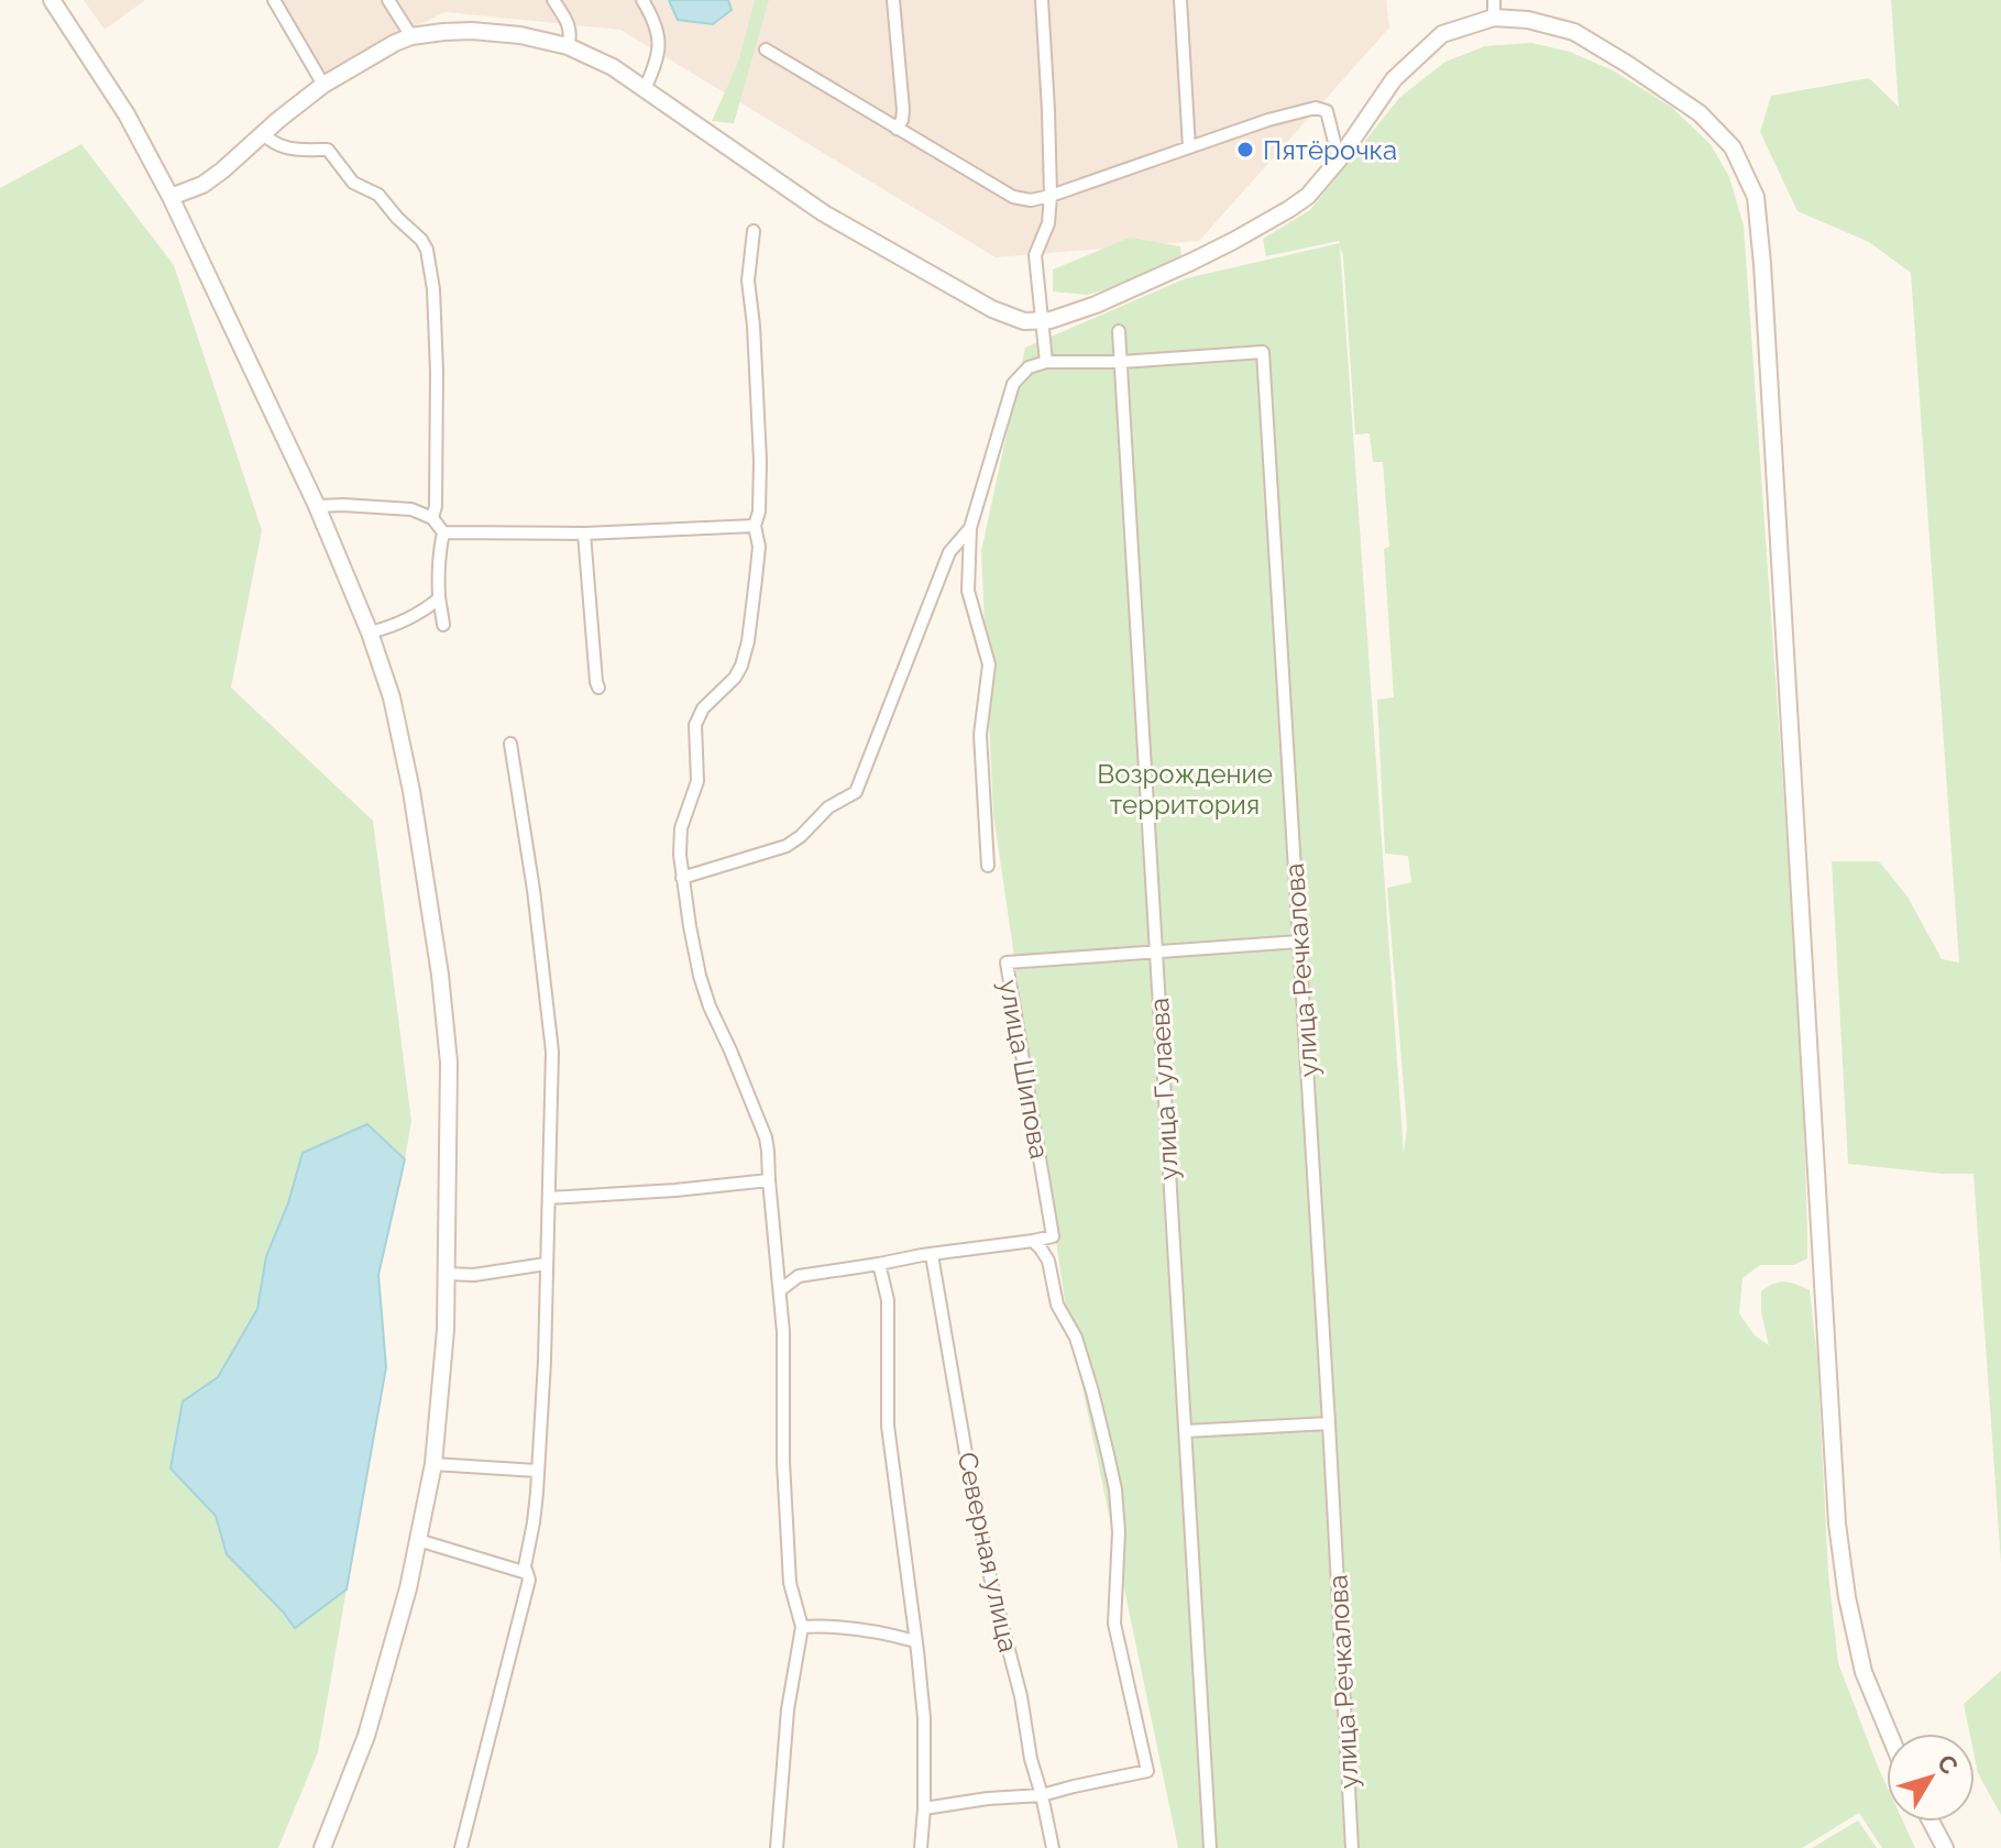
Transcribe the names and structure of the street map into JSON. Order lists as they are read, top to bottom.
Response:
{
  "streets": {
    "street": [
      "улица Речкалова",
      "улица Шипова",
      "улица Гулаева",
      "Северная улица"
    ]
  },
  "crossings": [
    ["улица Речкалова", "улица Шипова"],
    ["улица Речкалова", "улица Гулаева"],
    ["улица Шипова", "улица Гулаева"]
  ],
  "parks": ["Возрождение территория"],
  "places": ["Пятёрочка"],
  "north": "top right"
}
